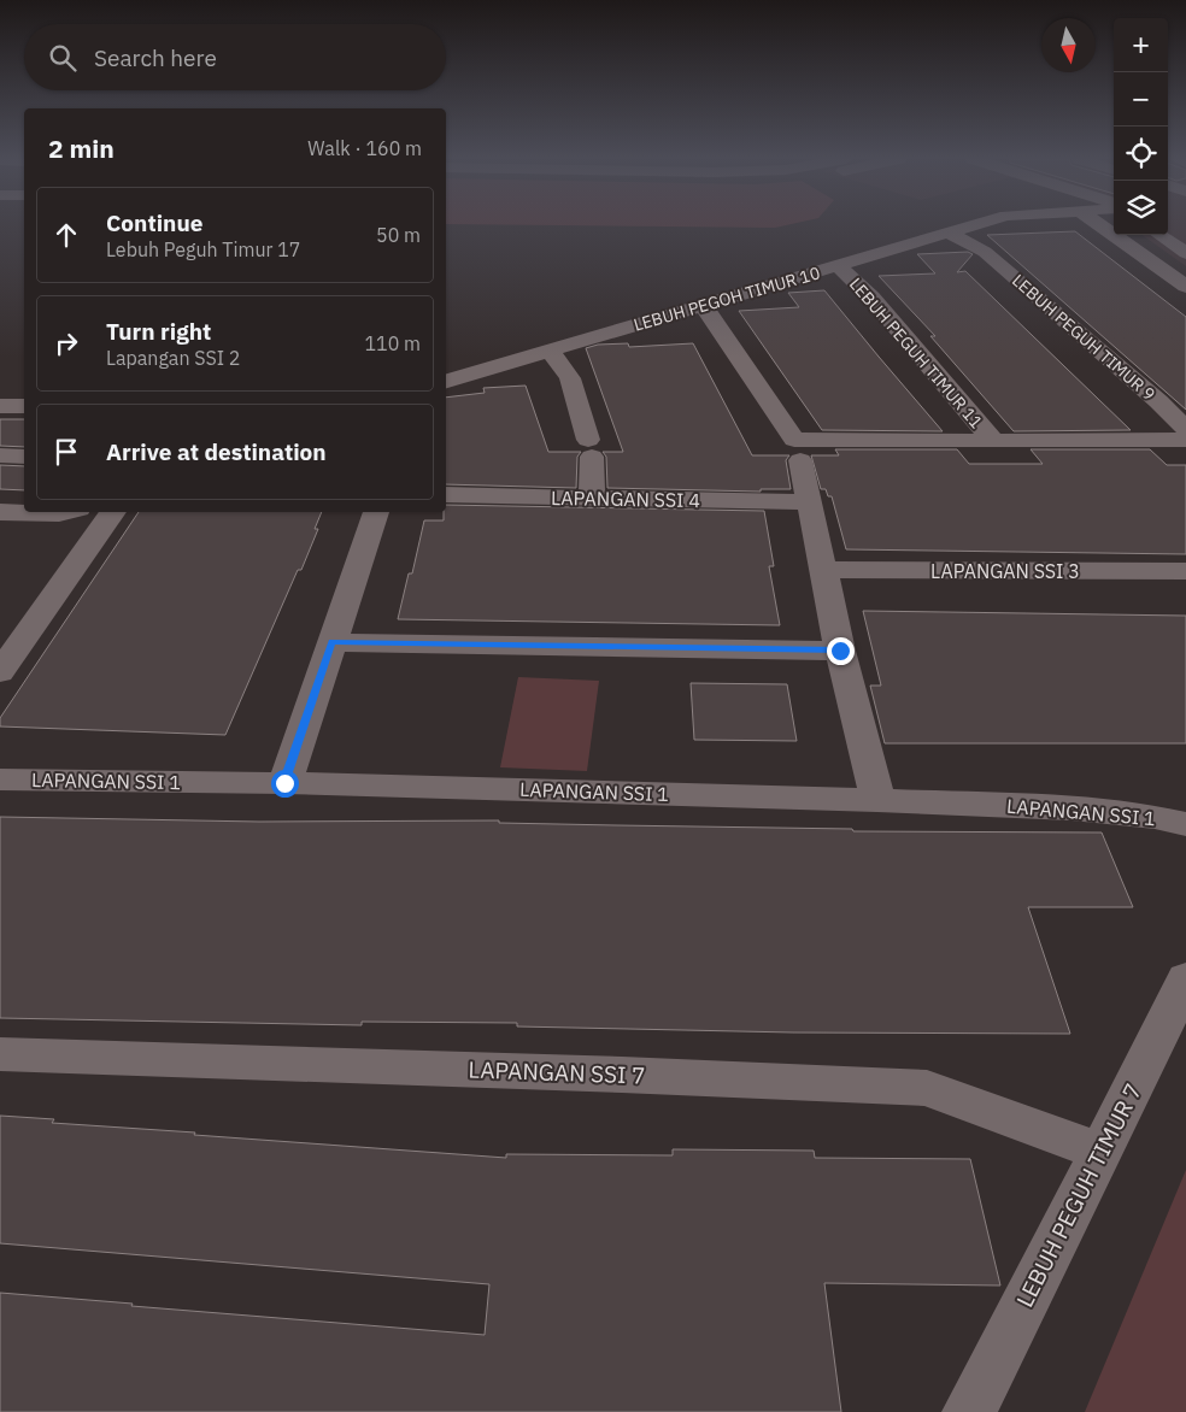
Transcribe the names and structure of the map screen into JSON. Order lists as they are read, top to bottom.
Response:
{
  "streets": {
    "street": [
      "LEBUH PEGOH TIMUR 10",
      "LEBUH PEGUH TIMUR 9",
      "LEBUH PEGUH TIMUR 11",
      "LAPANGAN SSI 4",
      "LAPANGAN SSI 3",
      "LAPANGAN SSI 1",
      "LAPANGAN SSI 7",
      "LEBUH PEGUH TIMUR 7"
    ]
  },
  "crossings": [
    ["LEBUH PEGOH TIMUR 10", "LEBUH PEGUH TIMUR 9"],
    ["LEBUH PEGOH TIMUR 10", "LEBUH PEGUH TIMUR 11"],
    ["LAPANGAN SSI 7", "LEBUH PEGUH TIMUR 7"]
  ],
  "north": "bottom",
  "page": {
    "map_buttons": ["+", "−"],
    "search": "Search here",
    "heading": ["2 min", "Walk · 160 m"],
    "list": [
      ["Continue", "Lebuh Peguh Timur 17", "50 m"],
      ["Turn right", "Lapangan SSI 2", "110 m"],
      "Arrive at destination"
    ]
  }
}
